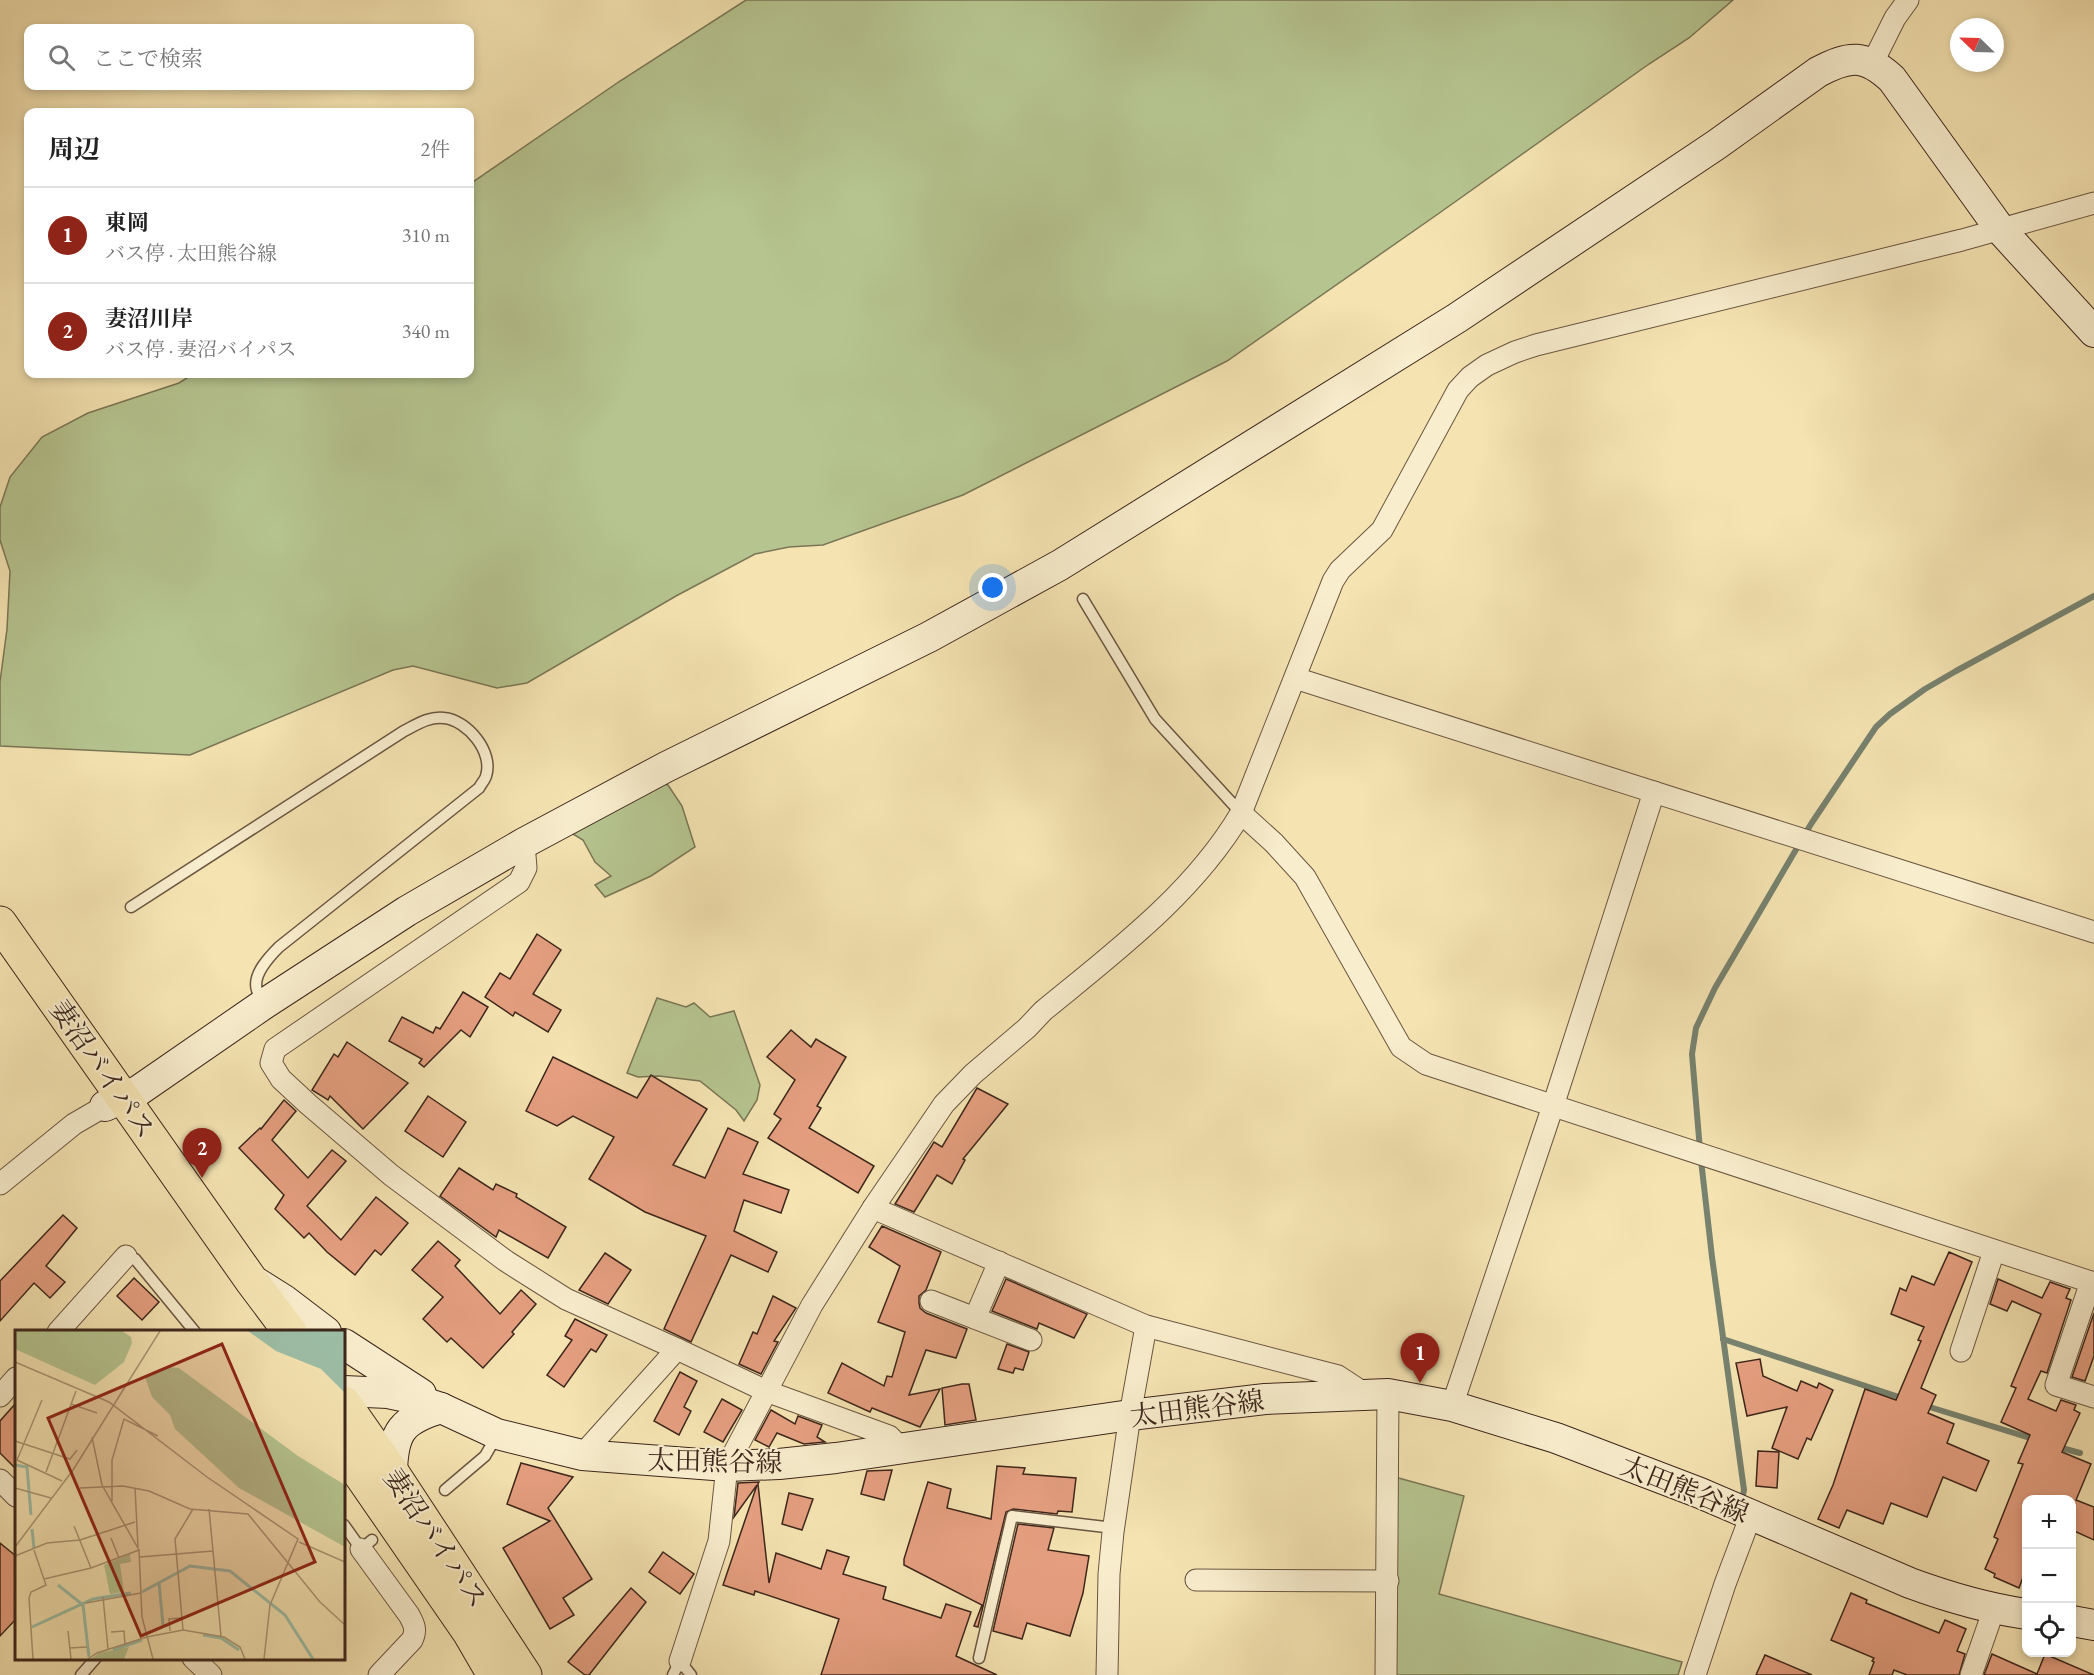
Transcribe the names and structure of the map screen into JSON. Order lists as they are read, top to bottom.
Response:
{
  "streets": {
    "highway": ["妻沼バイパス"],
    "street": ["太田熊谷線"]
  },
  "north": "top left",
  "page": {
    "search": "ここで検索",
    "heading": ["周辺", "2件"],
    "list": [
      {
        "mark": "1",
        "name": "東岡",
        "note": "バス停 · 太田熊谷線",
        "value": "310 m"
      },
      {
        "mark": "2",
        "name": "妻沼川岸",
        "note": "バス停 · 妻沼バイパス",
        "value": "340 m"
      }
    ],
    "pins": ["2", "1"],
    "map_buttons": ["+", "−"]
  }
}
